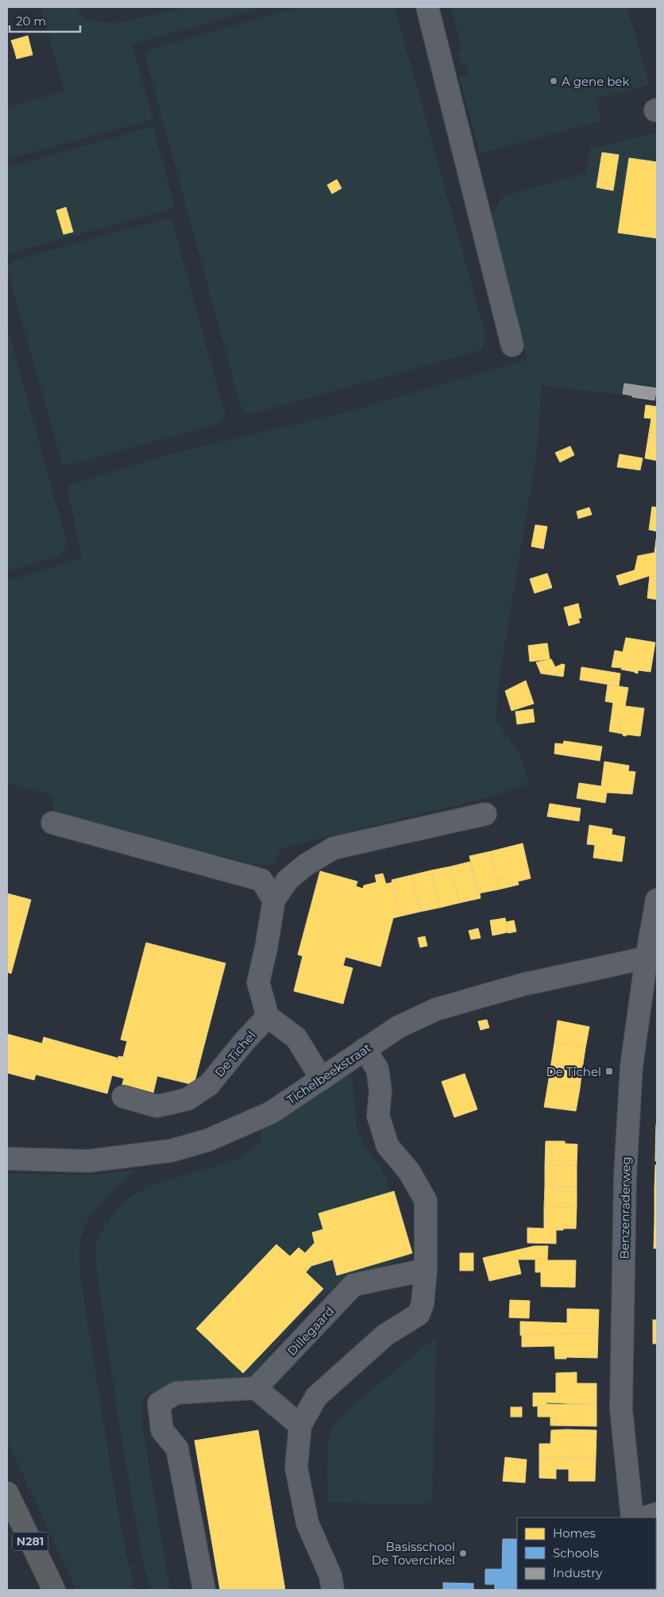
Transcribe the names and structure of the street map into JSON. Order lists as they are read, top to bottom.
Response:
{
  "streets": {
    "highway": ["N281"],
    "street": [
      "De Tichel",
      "Tichelbeekstraat",
      "Benzenraderweg",
      "Dillegaard"
    ]
  },
  "crossings": [
    ["Tichelbeekstraat", "Benzenraderweg"]
  ],
  "places": {
    "other": ["A gene bek", "Basisschool De Tovercirkel"],
    "transit": ["De Tichel"]
  },
  "legend": ["Homes", "Schools", "Industry"],
  "scale_bar": "20 m"
}
